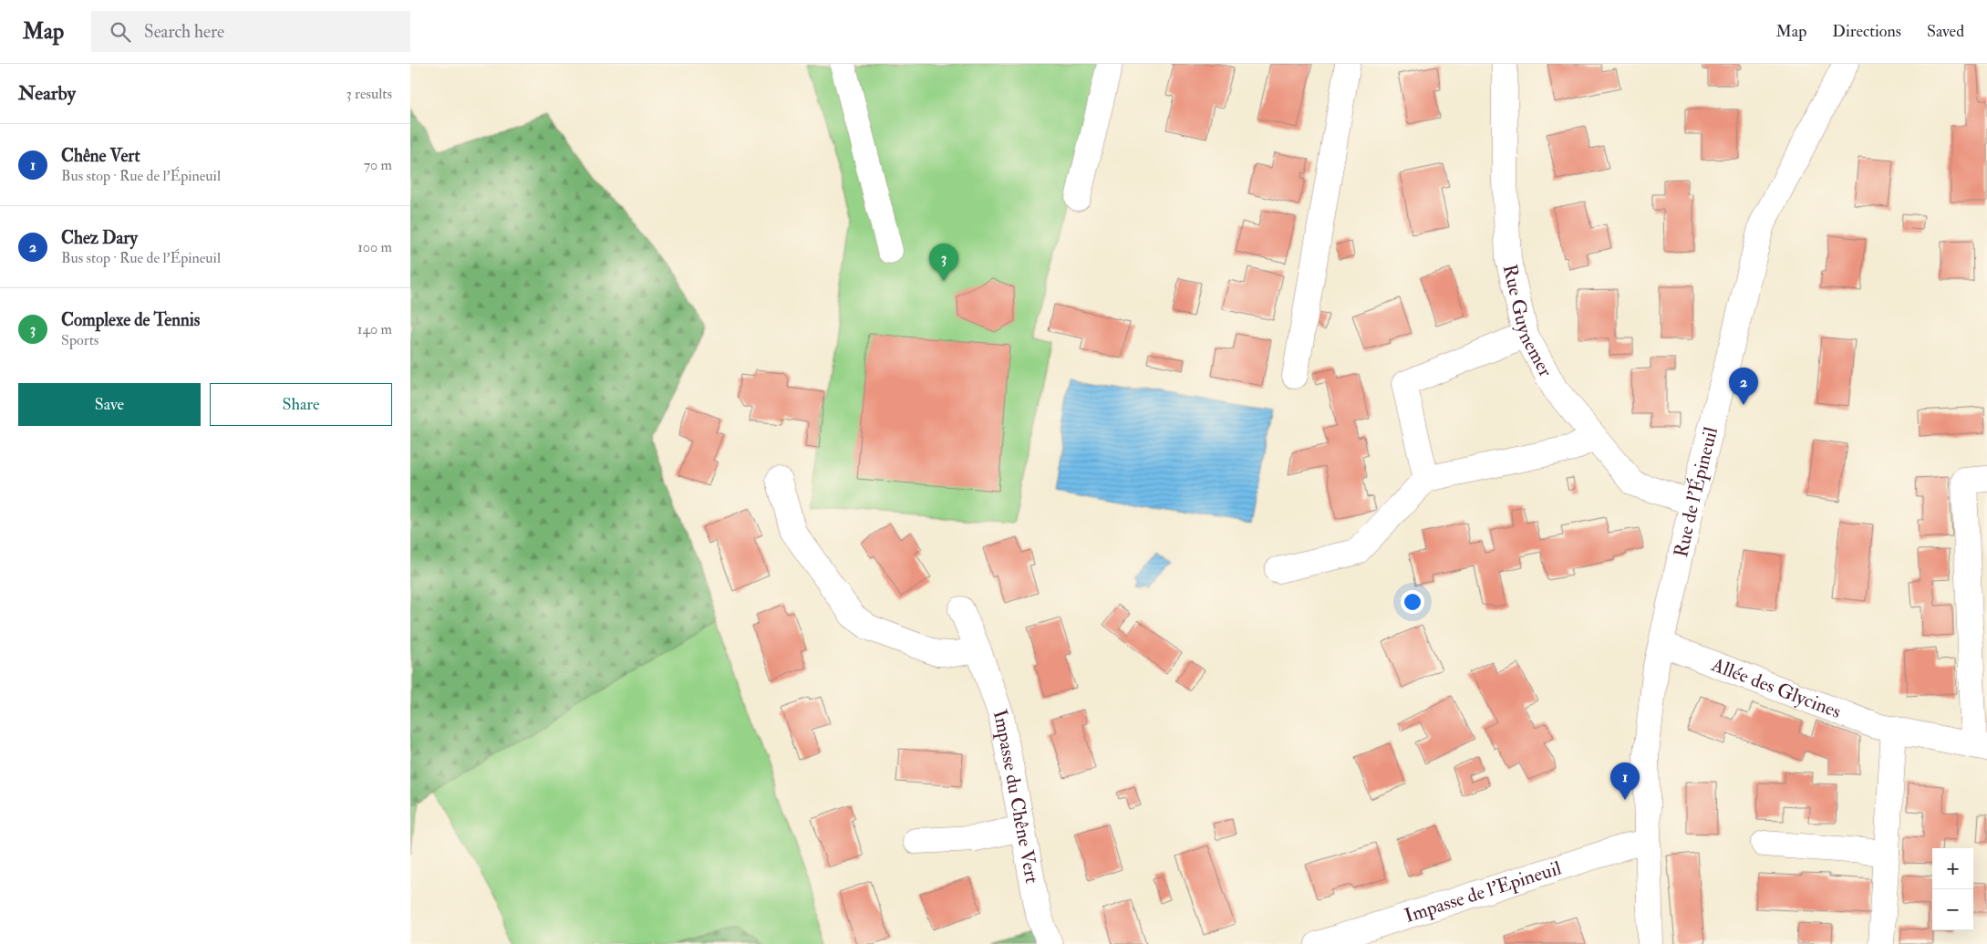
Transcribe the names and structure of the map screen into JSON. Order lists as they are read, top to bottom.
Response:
{
  "streets": {
    "street": [
      "Rue Guynemer",
      "Rue de l'Épineuil",
      "Allée des Glycines",
      "Impasse du Chêne Vert",
      "Impasse de l'Epineuil"
    ]
  },
  "crossings": [
    ["Rue Guynemer", "Rue de l'Épineuil"],
    ["Rue de l'Épineuil", "Allée des Glycines"],
    ["Rue de l'Épineuil", "Impasse de l'Epineuil"]
  ],
  "page": {
    "header": "Map",
    "search": "Search here",
    "nav": ["Map", "Directions", "Saved"],
    "heading": ["Nearby", "3 results"],
    "list": [
      {
        "mark": "1",
        "name": "Chêne Vert",
        "note": "Bus stop · Rue de l'Épineuil",
        "value": "70 m"
      },
      {
        "mark": "2",
        "name": "Chez Dary",
        "note": "Bus stop · Rue de l'Épineuil",
        "value": "100 m"
      },
      {
        "mark": "3",
        "name": "Complexe de Tennis",
        "note": "Sports",
        "value": "140 m"
      }
    ],
    "pins": ["3", "2", "1"],
    "buttons": ["Save", "Share"],
    "map_buttons": ["+", "−"]
  }
}
